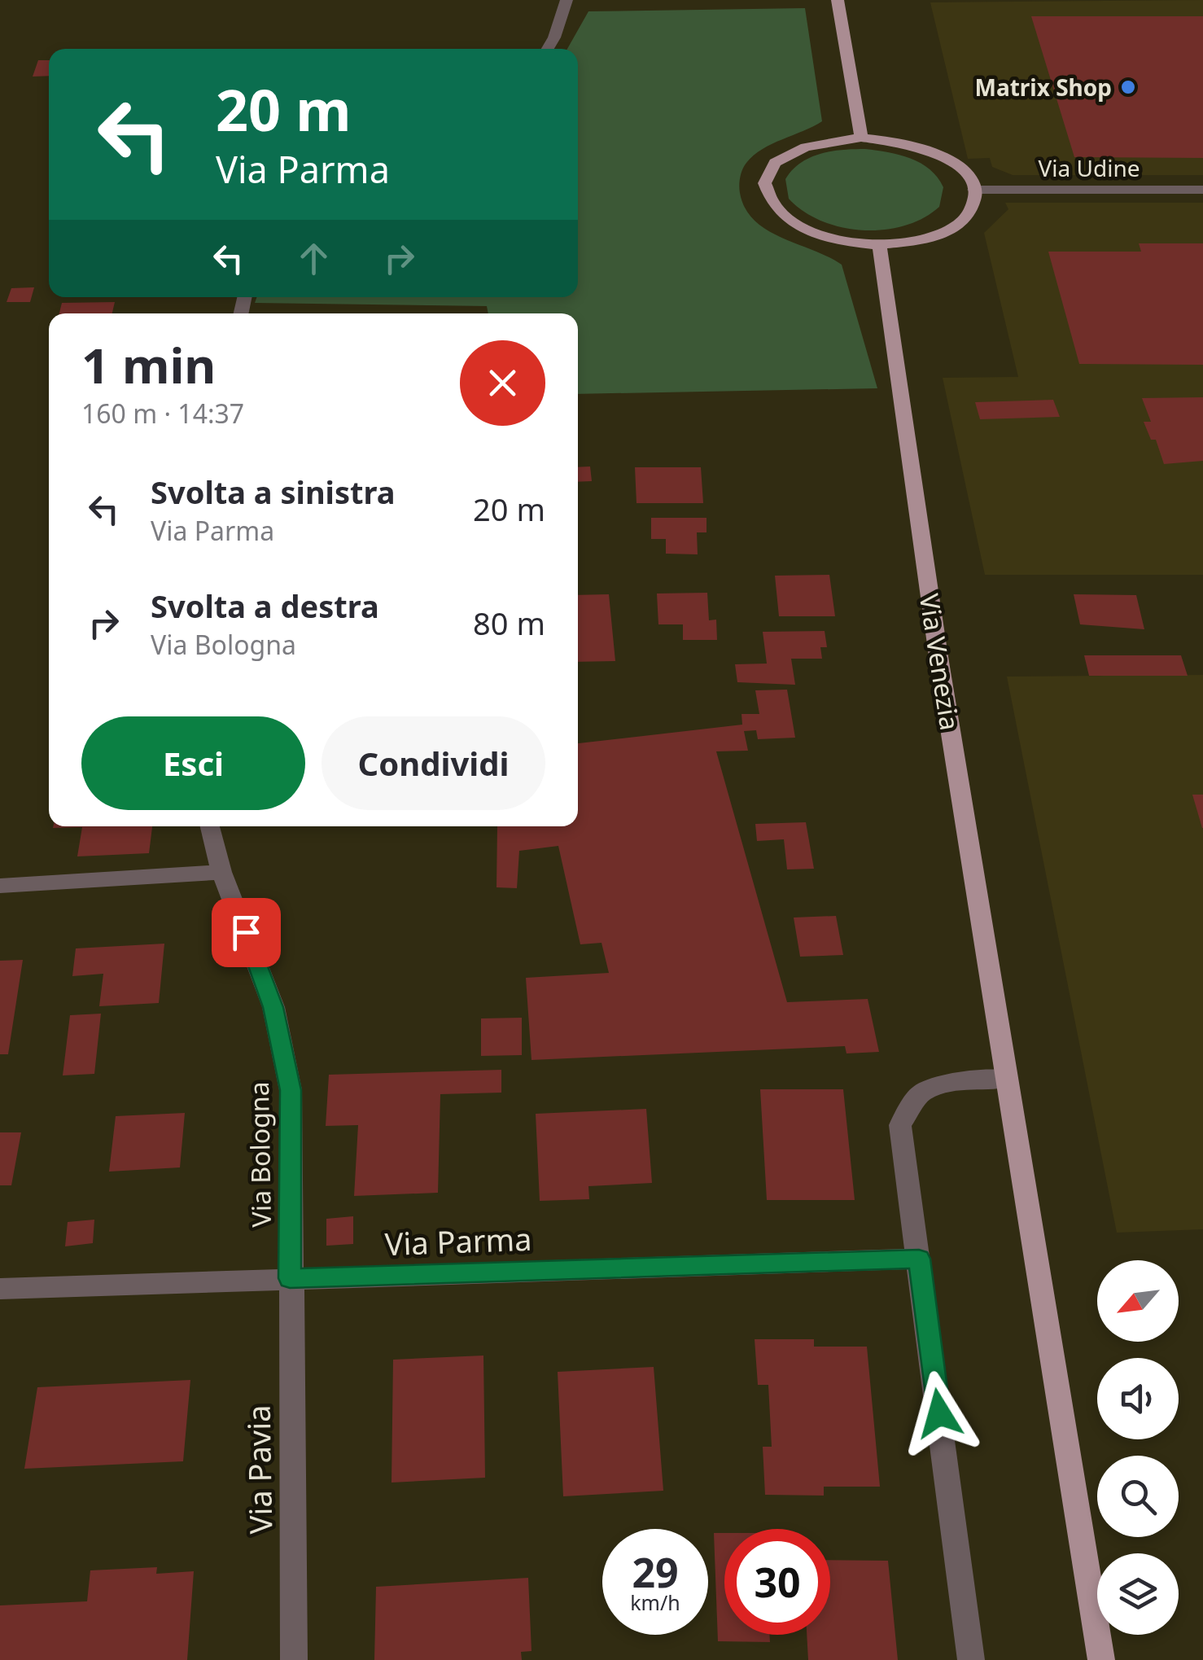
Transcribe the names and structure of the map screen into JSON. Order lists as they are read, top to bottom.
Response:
{
  "streets": {
    "main road": ["Via Venezia"],
    "street": [
      "Via Udine",
      "Via Bologna",
      "Via Parma",
      "Via Pavia"
    ]
  },
  "crossings": [
    ["Via Bologna", "Via Parma"],
    ["Via Bologna", "Via Pavia"],
    ["Via Parma", "Via Pavia"]
  ],
  "places": ["Matrix Shop"],
  "north": "bottom left",
  "page": {
    "turn": ["20 m", "Via Parma"],
    "heading": ["1 min", "160 m · 14:37"],
    "list": [
      {
        "name": "Svolta a sinistra",
        "note": "Via Parma",
        "value": "20 m"
      },
      {
        "name": "Svolta a destra",
        "note": "Via Bologna",
        "value": "80 m"
      }
    ],
    "buttons": ["Esci", "Condividi"],
    "speed": "29 km/h",
    "limit": "30"
  }
}
